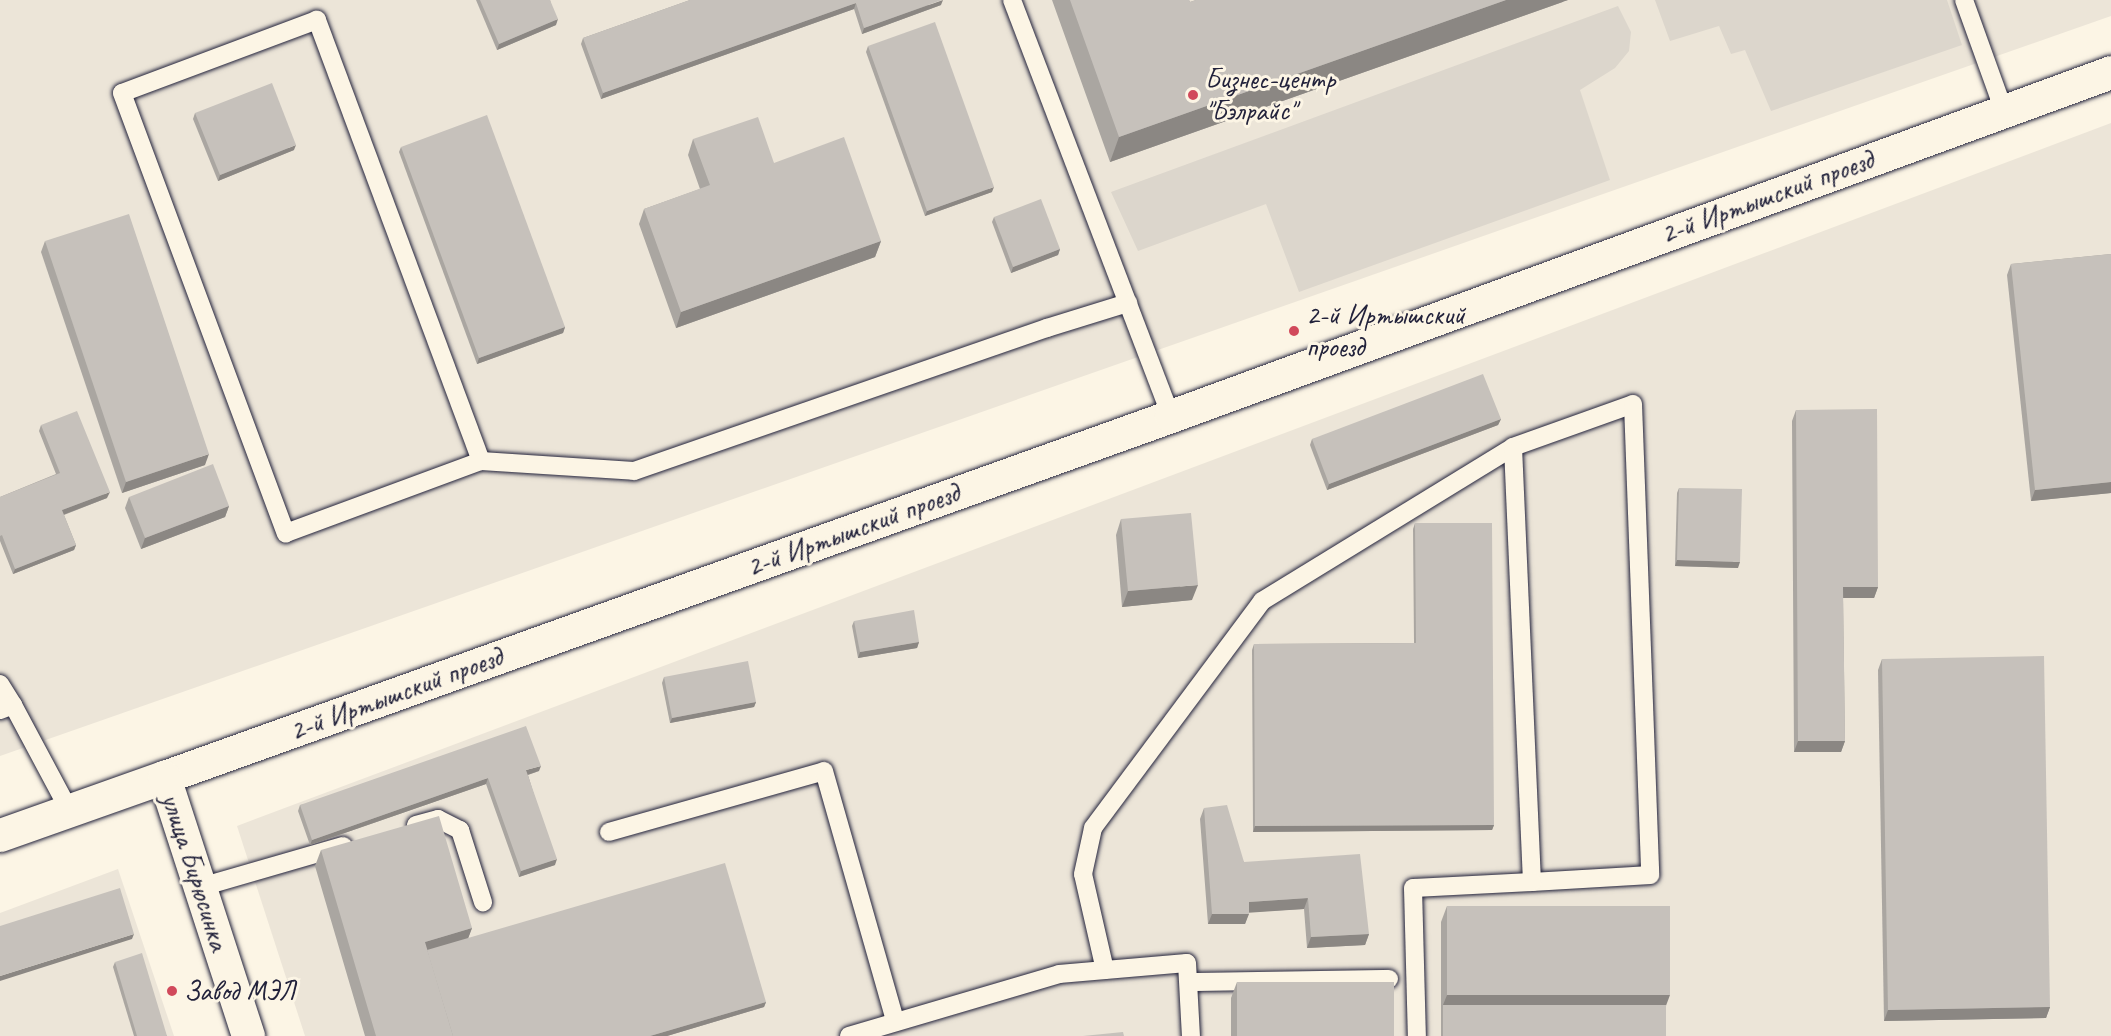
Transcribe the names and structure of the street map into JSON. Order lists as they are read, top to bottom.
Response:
{
  "streets": {
    "street": ["2-й Иртышский проезд", "улица Бирюсинка"]
  },
  "crossings": [
    ["2-й Иртышский проезд", "улица Бирюсинка"]
  ],
  "places": ["Бизнес-центр \"Бэлрайс\"", "2-й Иртышский проезд", "Завод МЭЛ"]
}
